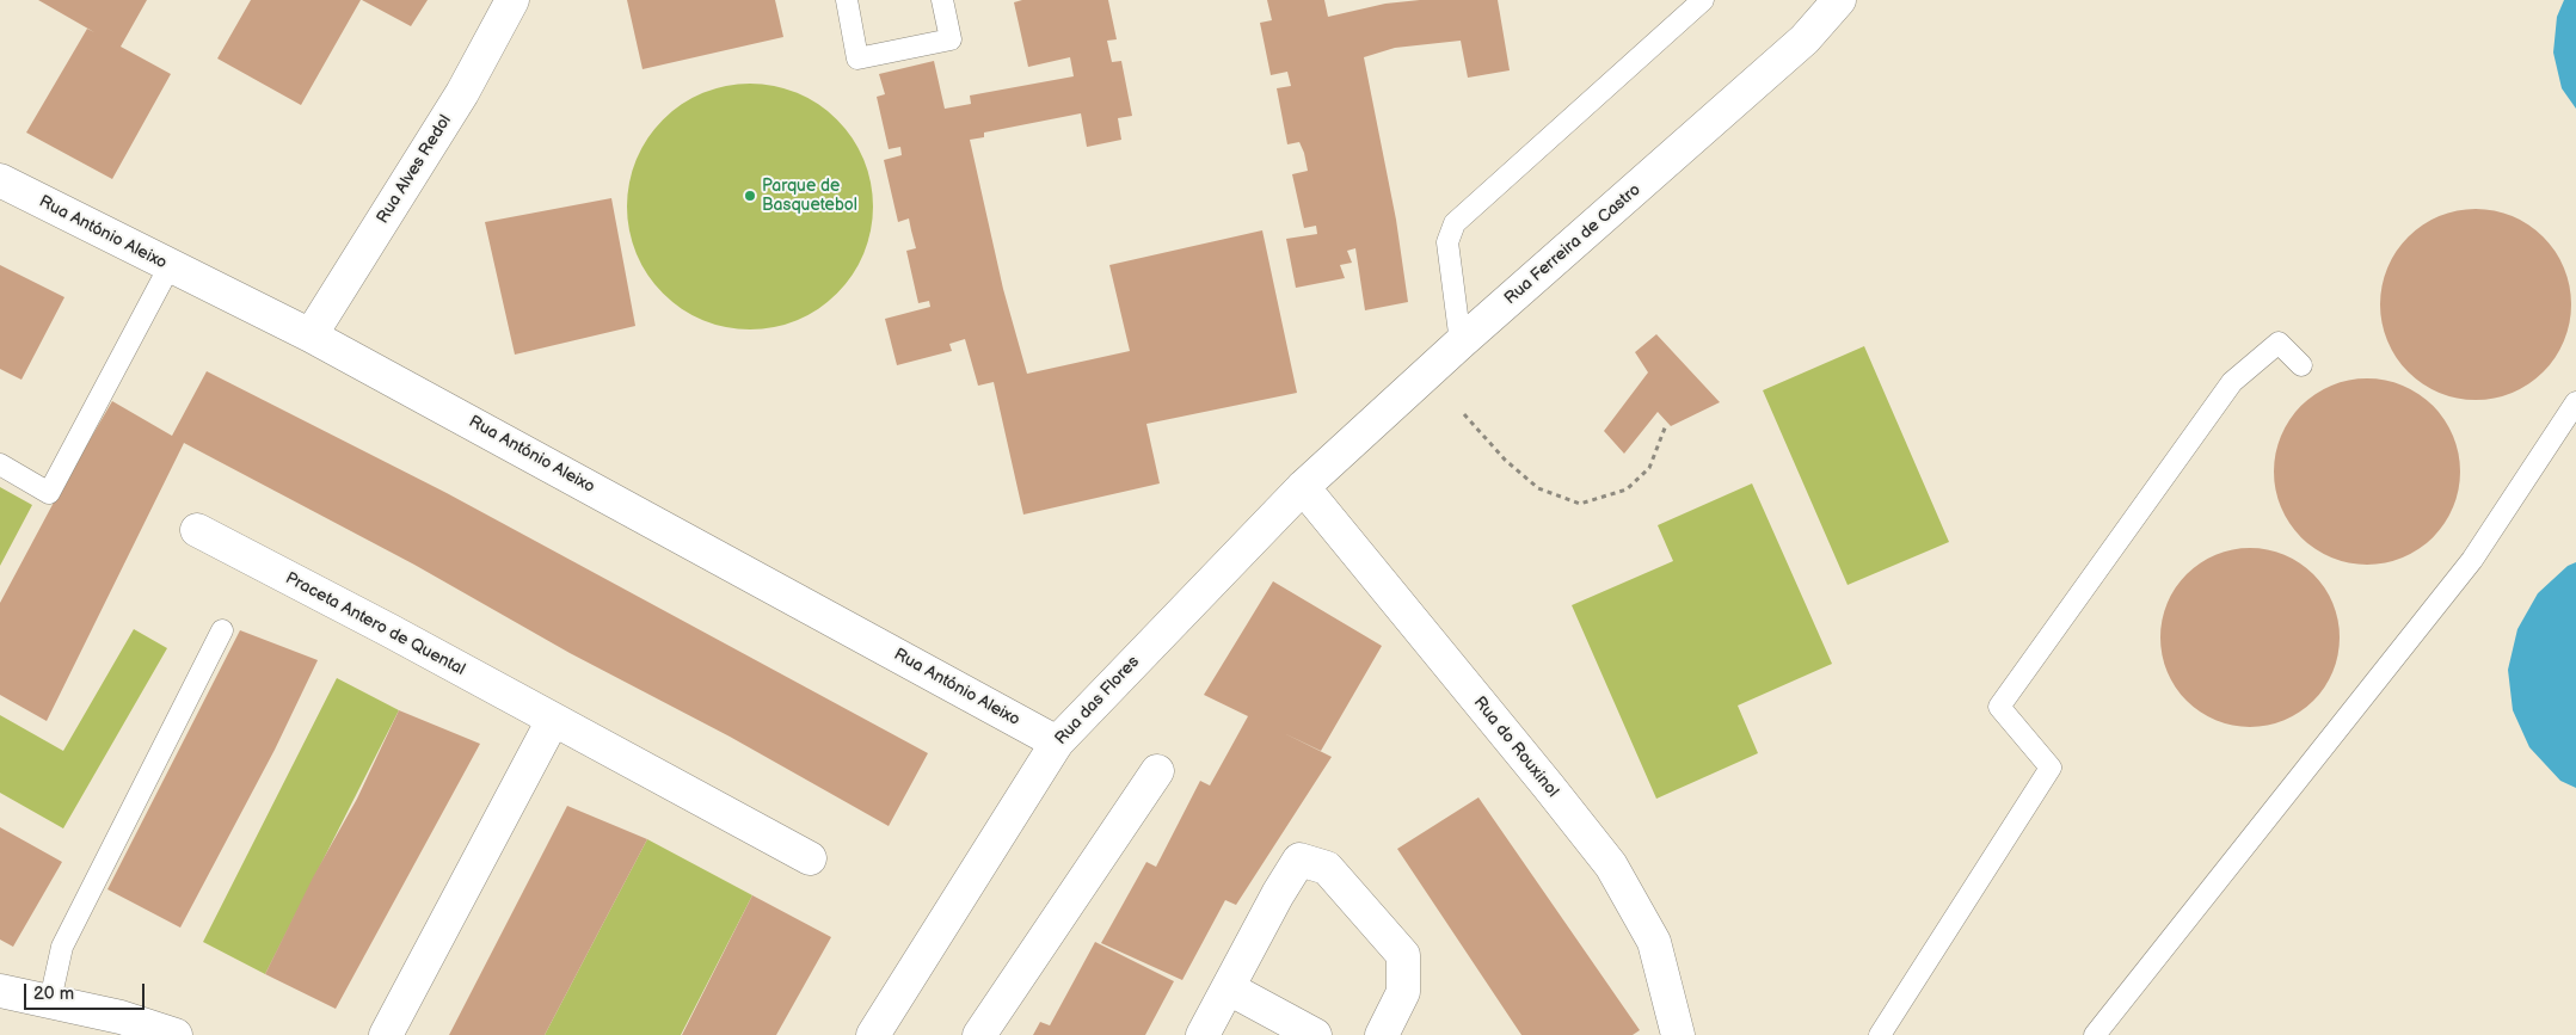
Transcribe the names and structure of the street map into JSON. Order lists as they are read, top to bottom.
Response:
{
  "streets": {
    "street": [
      "Rua Alves Redol",
      "Rua António Aleixo",
      "Rua Ferreira de Castro",
      "Praceta Antero de Quental",
      "Rua das Flores",
      "Rua do Rouxinol"
    ]
  },
  "crossings": [
    ["Rua Alves Redol", "Rua António Aleixo"],
    ["Rua António Aleixo", "Rua das Flores"],
    ["Rua Ferreira de Castro", "Rua das Flores"],
    ["Rua Ferreira de Castro", "Rua do Rouxinol"],
    ["Rua das Flores", "Rua do Rouxinol"]
  ],
  "places": ["Parque de Basquetebol"],
  "scale_bar": "20 m"
}
